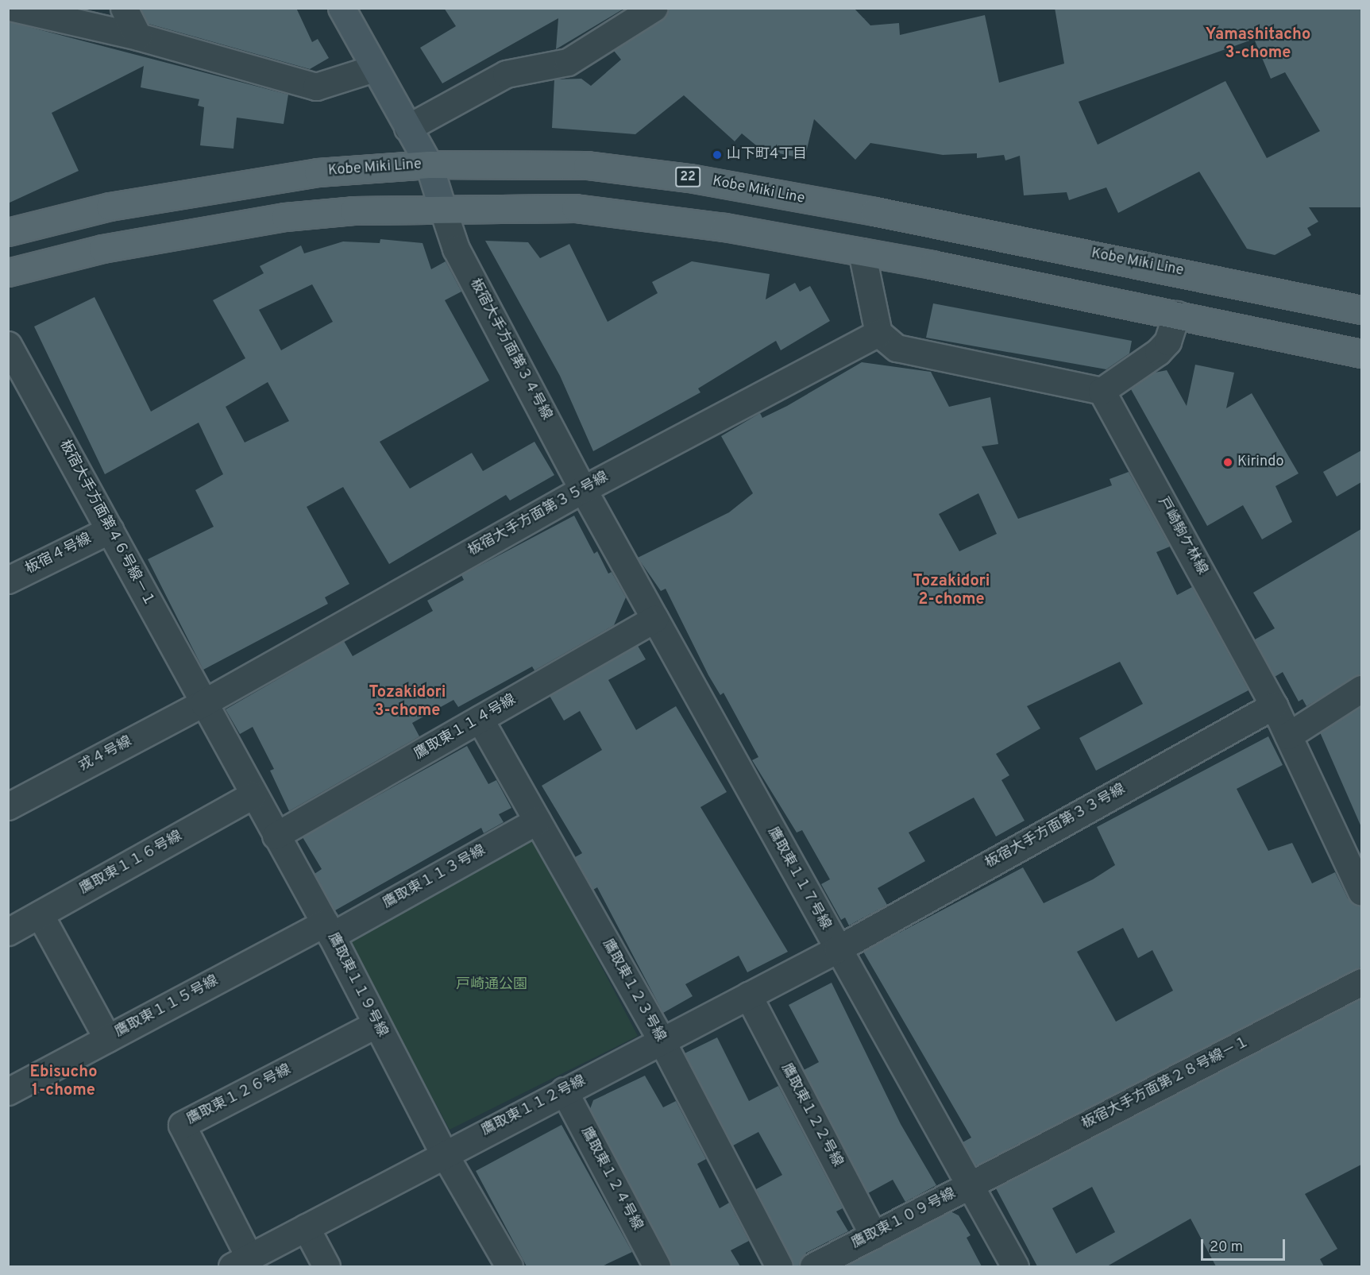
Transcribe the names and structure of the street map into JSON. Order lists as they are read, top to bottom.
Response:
{
  "streets": {
    "main road": ["Kobe Miki Line", "22"],
    "street": [
      "板宿大手方面第３４号線",
      "板宿大手方面第３５号線",
      "板宿大手方面第４６号線－１",
      "戸崎駒ケ林線",
      "板宿４号線",
      "鷹取東１１４号線",
      "戎４号線",
      "板宿大手方面第３３号線",
      "鷹取東１１６号線",
      "鷹取東１１３号線",
      "鷹取東１１７号線",
      "鷹取東１１９号線",
      "鷹取東１２３号線",
      "鷹取東１１５号線",
      "板宿大手方面第２８号線－１",
      "鷹取東１２６号線",
      "鷹取東１１２号線",
      "鷹取東１２２号線",
      "鷹取東１２４号線",
      "鷹取東１０９号線"
    ]
  },
  "crossings": [
    ["板宿大手方面第３４号線", "板宿大手方面第３５号線"],
    ["板宿大手方面第３４号線", "鷹取東１１７号線"],
    ["板宿大手方面第３５号線", "板宿大手方面第４６号線－１"],
    ["板宿大手方面第３５号線", "戎４号線"],
    ["板宿大手方面第３５号線", "鷹取東１１７号線"],
    ["板宿大手方面第３５号線", "鷹取東１１９号線"],
    ["板宿大手方面第４６号線－１", "板宿４号線"],
    ["板宿大手方面第４６号線－１", "戎４号線"],
    ["板宿大手方面第４６号線－１", "鷹取東１１９号線"],
    ["戸崎駒ケ林線", "板宿大手方面第３３号線"],
    ["鷹取東１１４号線", "鷹取東１１７号線"],
    ["鷹取東１１４号線", "鷹取東１１９号線"],
    ["鷹取東１１４号線", "鷹取東１２３号線"],
    ["戎４号線", "鷹取東１１９号線"],
    ["板宿大手方面第３３号線", "鷹取東１１７号線"],
    ["板宿大手方面第３３号線", "鷹取東１１２号線"],
    ["鷹取東１１６号線", "鷹取東１１９号線"],
    ["鷹取東１１３号線", "鷹取東１１９号線"],
    ["鷹取東１１３号線", "鷹取東１２３号線"],
    ["鷹取東１１３号線", "鷹取東１１５号線"],
    ["鷹取東１１７号線", "板宿大手方面第２８号線－１"],
    ["鷹取東１１７号線", "鷹取東１１２号線"],
    ["鷹取東１１７号線", "鷹取東１０９号線"],
    ["鷹取東１１９号線", "鷹取東１１５号線"],
    ["鷹取東１１９号線", "鷹取東１２６号線"],
    ["鷹取東１１９号線", "鷹取東１１２号線"],
    ["鷹取東１２３号線", "鷹取東１１２号線"],
    ["板宿大手方面第２８号線－１", "鷹取東１０９号線"],
    ["鷹取東１２６号線", "鷹取東１１２号線"],
    ["鷹取東１１２号線", "鷹取東１２２号線"],
    ["鷹取東１１２号線", "鷹取東１２４号線"],
    ["鷹取東１２２号線", "鷹取東１０９号線"]
  ],
  "districts": [
    "Yamashitacho 3-chome",
    "Tozakidori 2-chome",
    "Tozakidori 3-chome",
    "Ebisucho 1-chome"
  ],
  "parks": ["戸崎通公園"],
  "places": ["山下町4丁目", "Kirindo"],
  "scale_bar": "20 m"
}
